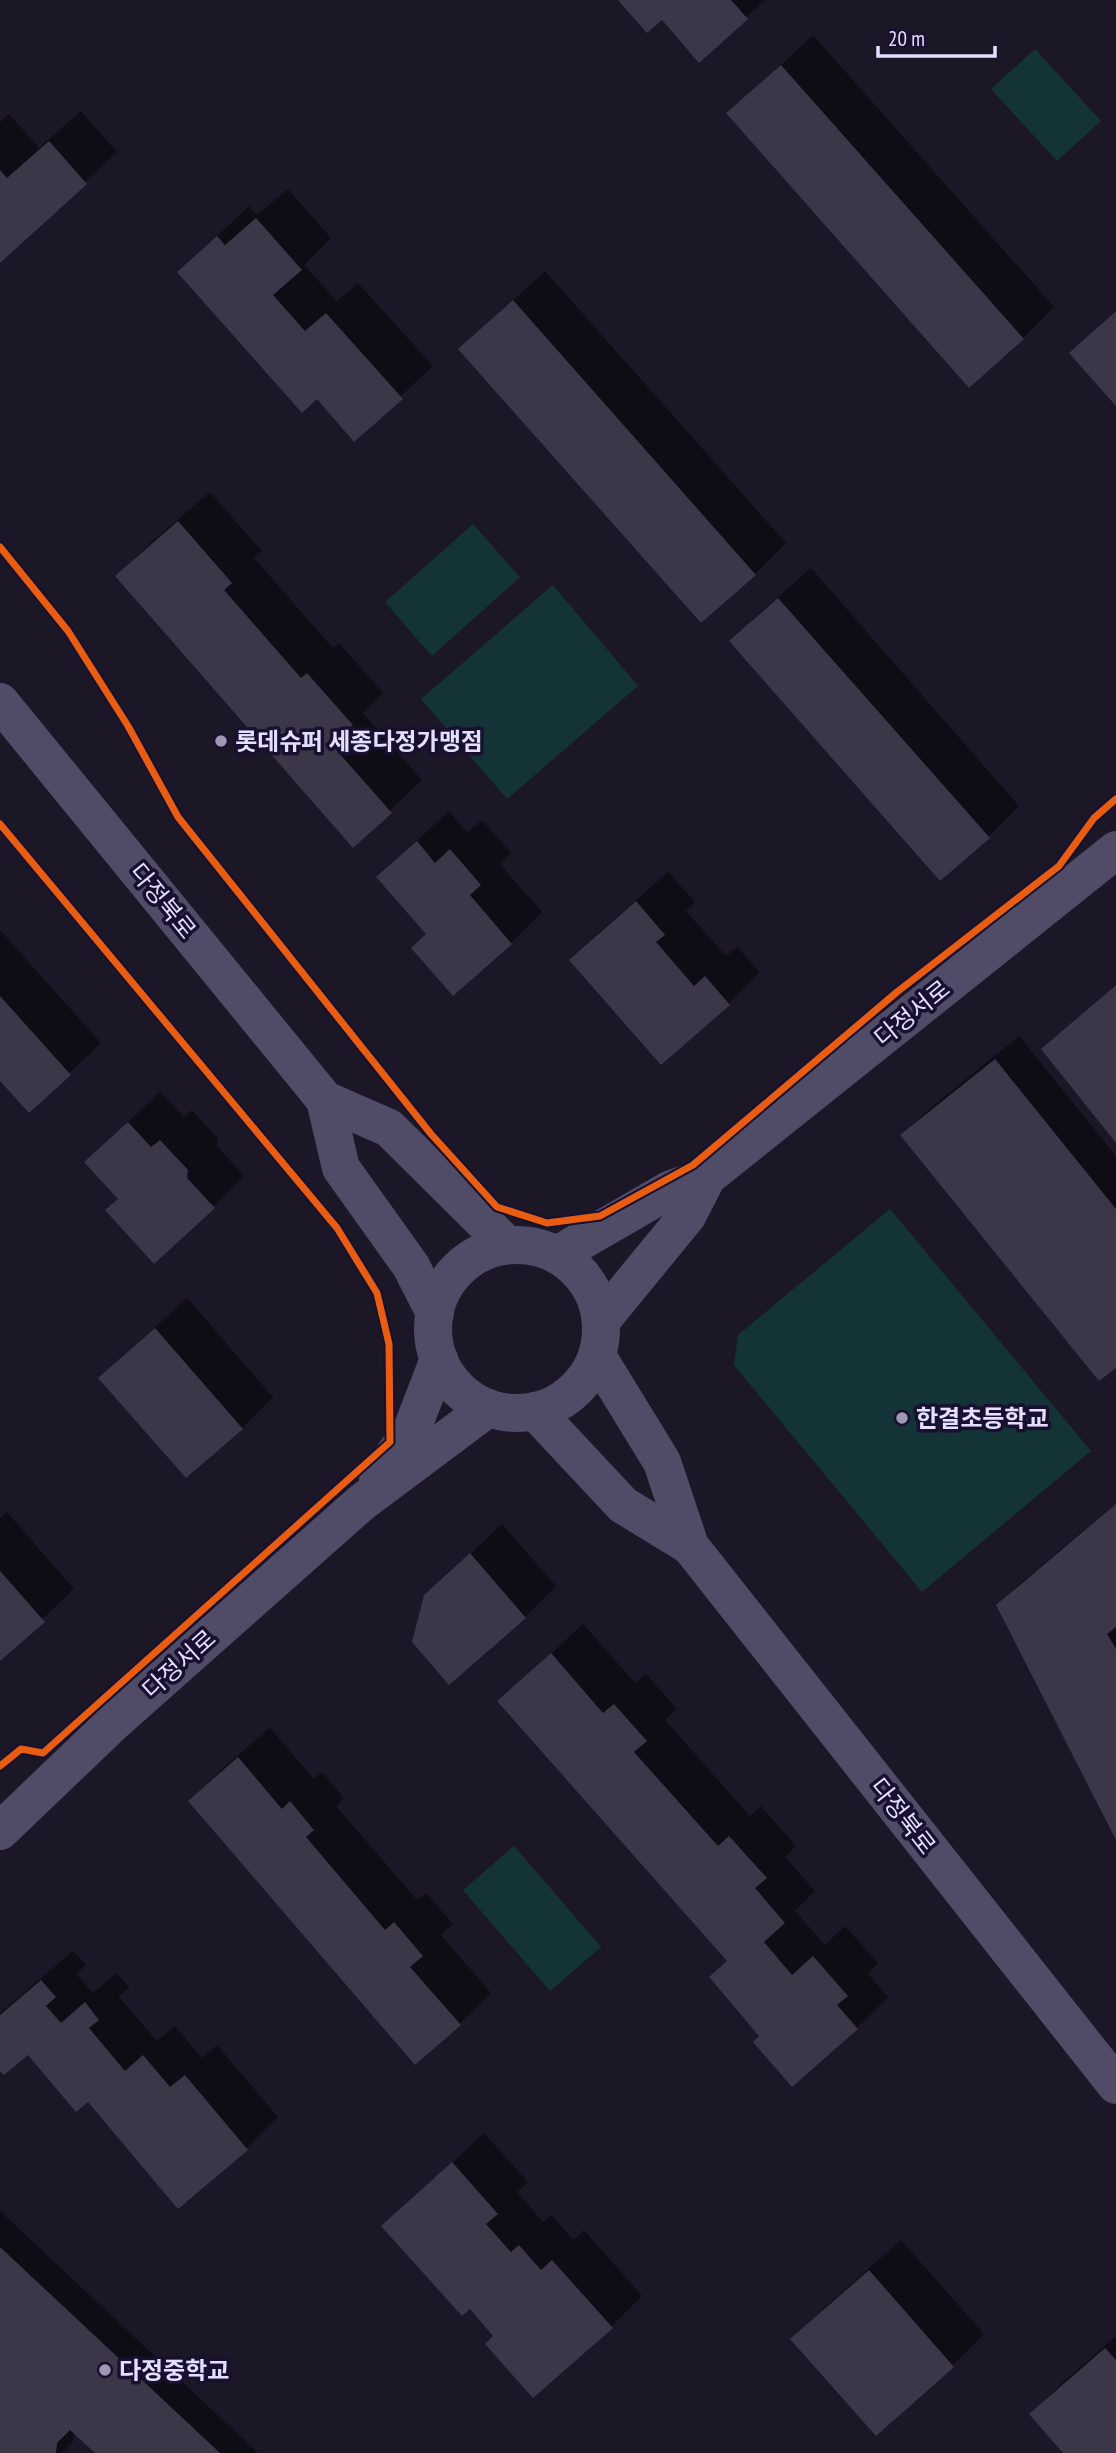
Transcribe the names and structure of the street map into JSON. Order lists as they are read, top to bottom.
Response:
{
  "streets": {
    "street": ["다정북로", "다정서로"]
  },
  "places": ["롯데슈퍼 세종다정가맹점", "한결초등학교", "다정중학교"],
  "scale_bar": "20 m"
}
